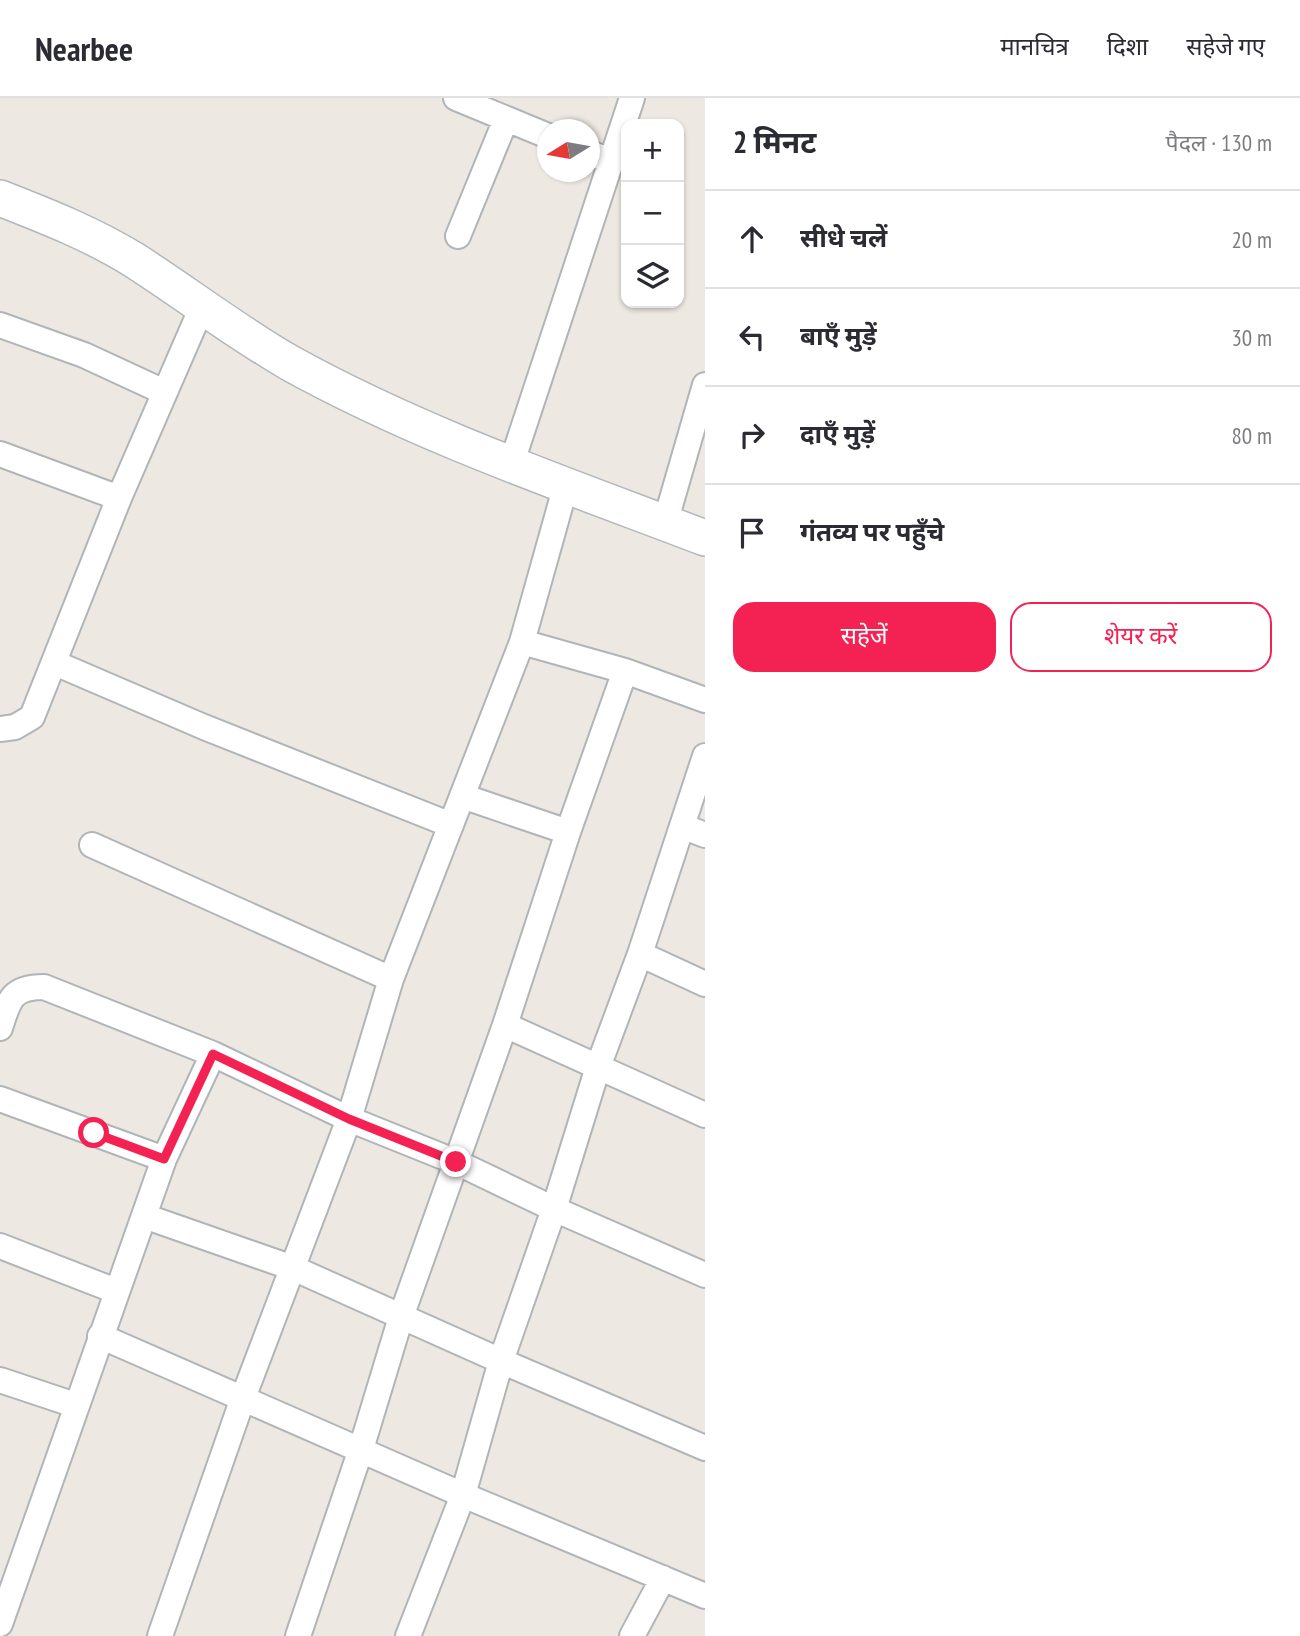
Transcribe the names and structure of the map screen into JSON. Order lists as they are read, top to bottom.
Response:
{
  "north": "left",
  "page": {
    "header": "Nearbee",
    "nav": ["मानचित्र", "दिशा", "सहेजे गए"],
    "heading": ["2 मिनट", "पैदल · 130 m"],
    "map_buttons": ["+", "−"],
    "list": [
      ["सीधे चलें", "20 m"],
      ["बाएँ मुड़ें", "30 m"],
      ["दाएँ मुड़ें", "80 m"],
      "गंतव्य पर पहुँचे"
    ],
    "buttons": ["सहेजें", "शेयर करें"]
  }
}
